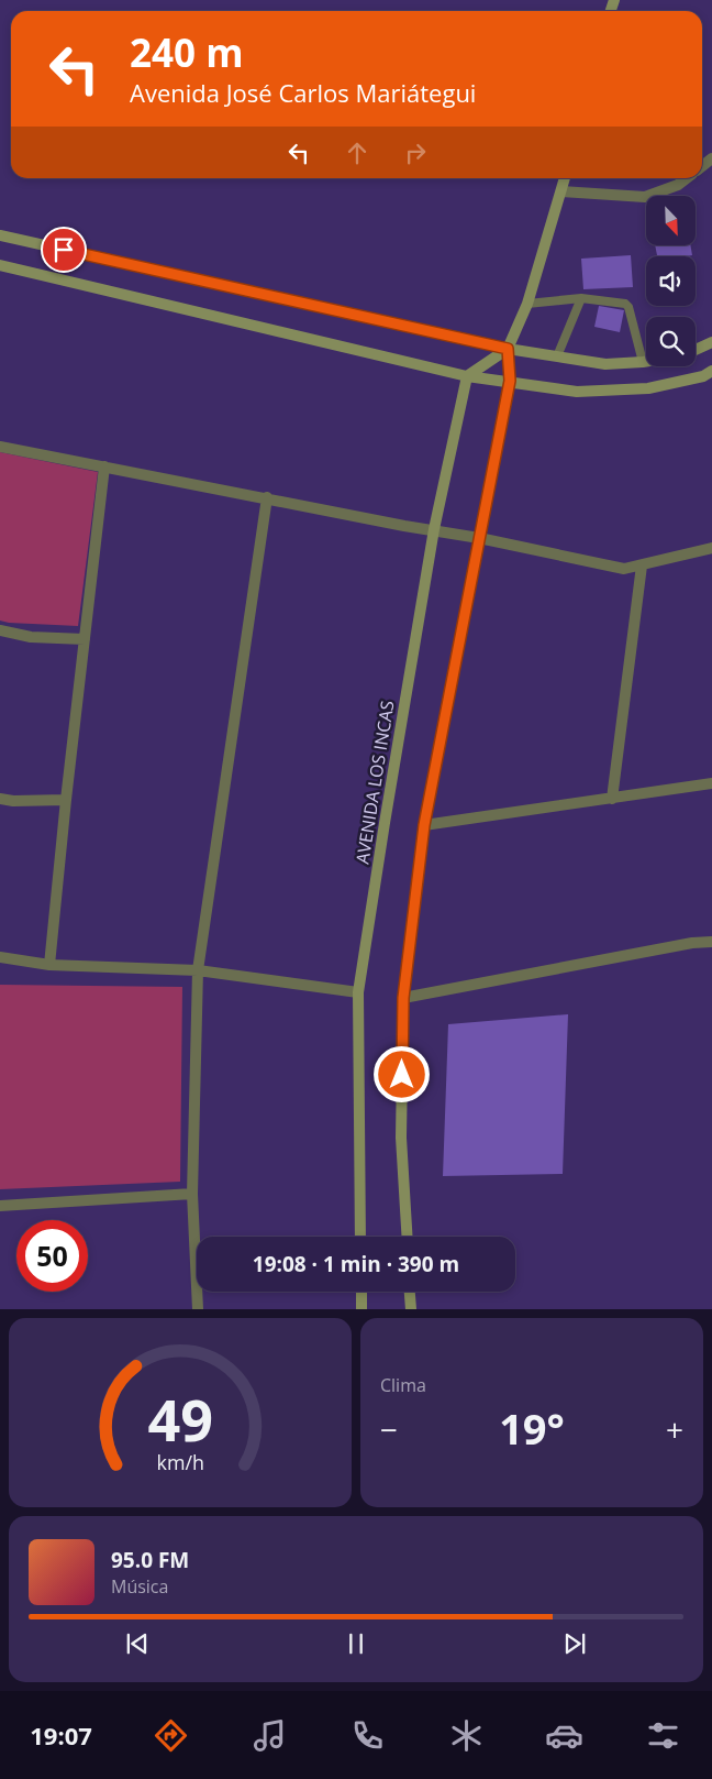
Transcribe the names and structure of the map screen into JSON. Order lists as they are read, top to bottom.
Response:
{
  "streets": {
    "main road": ["AVENIDA LOS INCAS"]
  },
  "north": "bottom right",
  "page": {
    "turn": ["240 m", "Avenida José Carlos Mariátegui"],
    "limit": "50",
    "trip": "19:08 · 1 min · 390 m",
    "tile": "Clima",
    "heat": ["−", "19°", "+"],
    "song": ["95.0 FM", "Música"],
    "tabs": "19:07",
    "gauge": ["49", "km/h"]
  }
}
